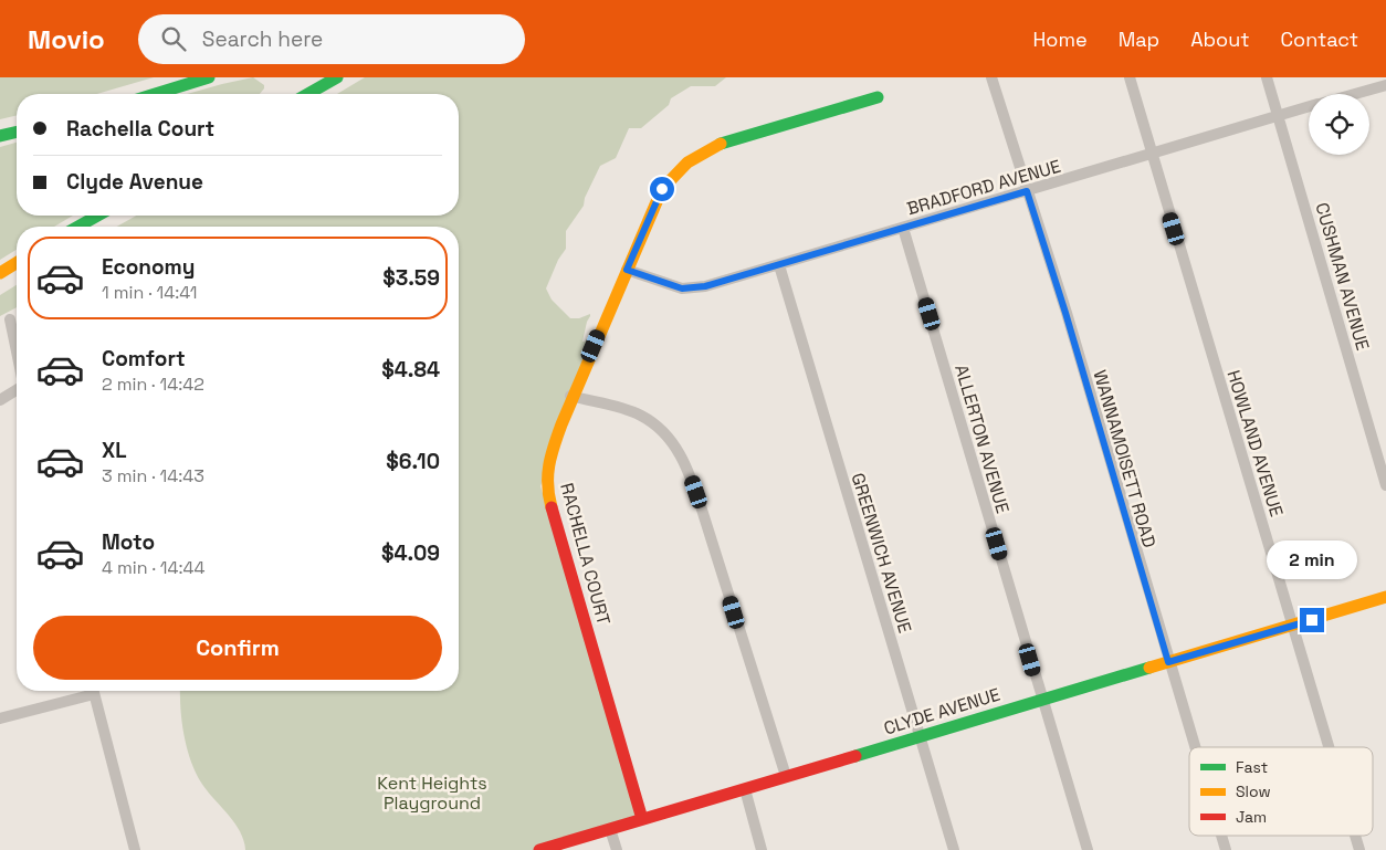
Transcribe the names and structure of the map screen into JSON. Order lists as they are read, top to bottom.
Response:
{
  "streets": {
    "main road": ["RACHELLA COURT", "CLYDE AVENUE"],
    "street": [
      "BRADFORD AVENUE",
      "CUSHMAN AVENUE",
      "ALLERTON AVENUE",
      "HOWLAND AVENUE",
      "WANNAMOISETT ROAD",
      "GREENWICH AVENUE"
    ]
  },
  "crossings": [
    ["BRADFORD AVENUE", "CUSHMAN AVENUE"],
    ["BRADFORD AVENUE", "ALLERTON AVENUE"],
    ["BRADFORD AVENUE", "HOWLAND AVENUE"],
    ["BRADFORD AVENUE", "WANNAMOISETT ROAD"],
    ["BRADFORD AVENUE", "GREENWICH AVENUE"],
    ["BRADFORD AVENUE", "RACHELLA COURT"],
    ["ALLERTON AVENUE", "CLYDE AVENUE"],
    ["HOWLAND AVENUE", "CLYDE AVENUE"],
    ["WANNAMOISETT ROAD", "CLYDE AVENUE"],
    ["GREENWICH AVENUE", "CLYDE AVENUE"],
    ["RACHELLA COURT", "CLYDE AVENUE"]
  ],
  "parks": ["Kent Heights Playground"],
  "legend": ["Fast", "Slow", "Jam"],
  "page": {
    "header": "Movio",
    "search": "Search here",
    "nav": [
      "Home",
      "Map",
      "About",
      "Contact"
    ],
    "banner": ["Rachella Court", "Clyde Avenue"],
    "list": [
      {
        "name": "Economy",
        "note": "1 min · 14:41",
        "value": "$3.59"
      },
      {
        "name": "Comfort",
        "note": "2 min · 14:42",
        "value": "$4.84"
      },
      {
        "name": "XL",
        "note": "3 min · 14:43",
        "value": "$6.10"
      },
      {
        "name": "Moto",
        "note": "4 min · 14:44",
        "value": "$4.09"
      }
    ],
    "bubble": "2 min",
    "buttons": "Confirm"
  }
}
